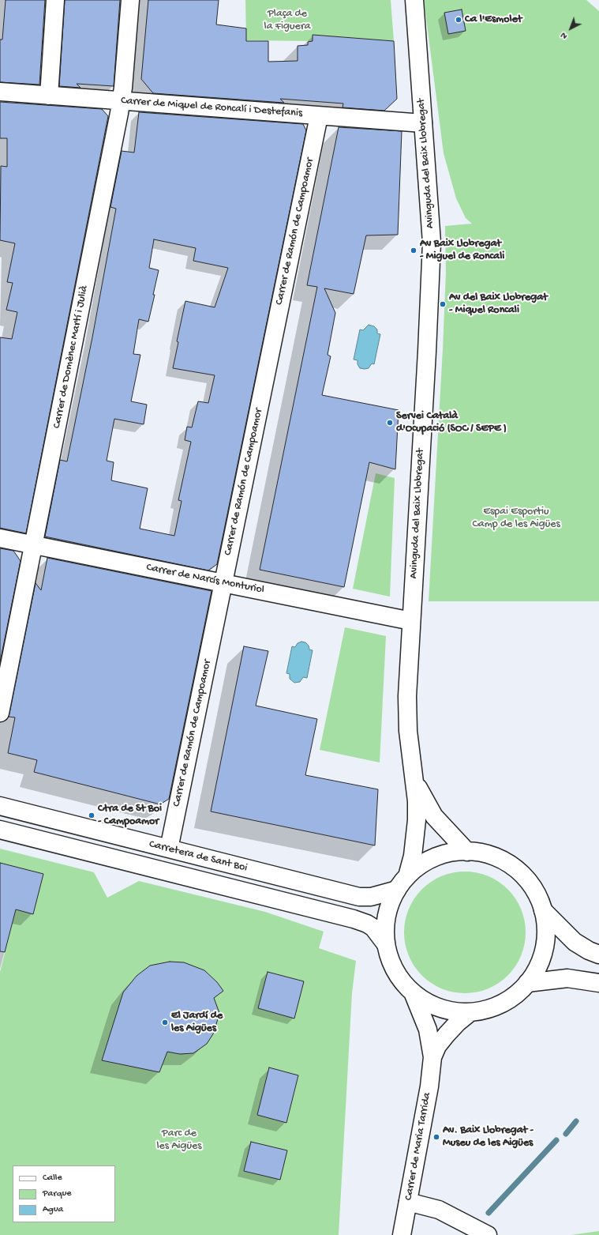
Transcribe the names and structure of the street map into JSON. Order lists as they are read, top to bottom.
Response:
{
  "streets": {
    "main road": [
      "Carrer de Miquel de Roncalí i Destefanis",
      "Avinguda del Baix Llobregat",
      "Carrer de Ramón de Campoamor",
      "Carrer de Domènec Martí i Julià",
      "Carrer de Narcís Monturiol",
      "Carretera de Sant Boi",
      "Carrer de Maria Tarrida"
    ]
  },
  "crossings": [
    ["Carrer de Miquel de Roncalí i Destefanis", "Avinguda del Baix Llobregat"],
    ["Carrer de Miquel de Roncalí i Destefanis", "Carrer de Ramón de Campoamor"],
    ["Carrer de Miquel de Roncalí i Destefanis", "Carrer de Domènec Martí i Julià"],
    ["Avinguda del Baix Llobregat", "Carrer de Narcís Monturiol"],
    ["Avinguda del Baix Llobregat", "Carretera de Sant Boi"],
    ["Carrer de Ramón de Campoamor", "Carrer de Narcís Monturiol"],
    ["Carrer de Ramón de Campoamor", "Carretera de Sant Boi"],
    ["Carrer de Domènec Martí i Julià", "Carrer de Narcís Monturiol"]
  ],
  "parks": ["Plaça de la Figuera", "Espai Esportiu Camp de les Aigües", "Parc de les Aigües"],
  "places": [
    "Ca l'Esmolet",
    "Av Baix Llobregat - Miguel de Roncali",
    "Av del Baix Llobregat - Miquel Roncali",
    "Servei Català d'Ocupació (SOC / SEPE )",
    "Ctra de St Boi - Campoamor",
    "El Jardí de les Aigües",
    "Av. Baix Llobregat - Museu de les Aigües"
  ],
  "legend": ["Calle", "Parque", "Agua"],
  "north": "bottom left"
}
